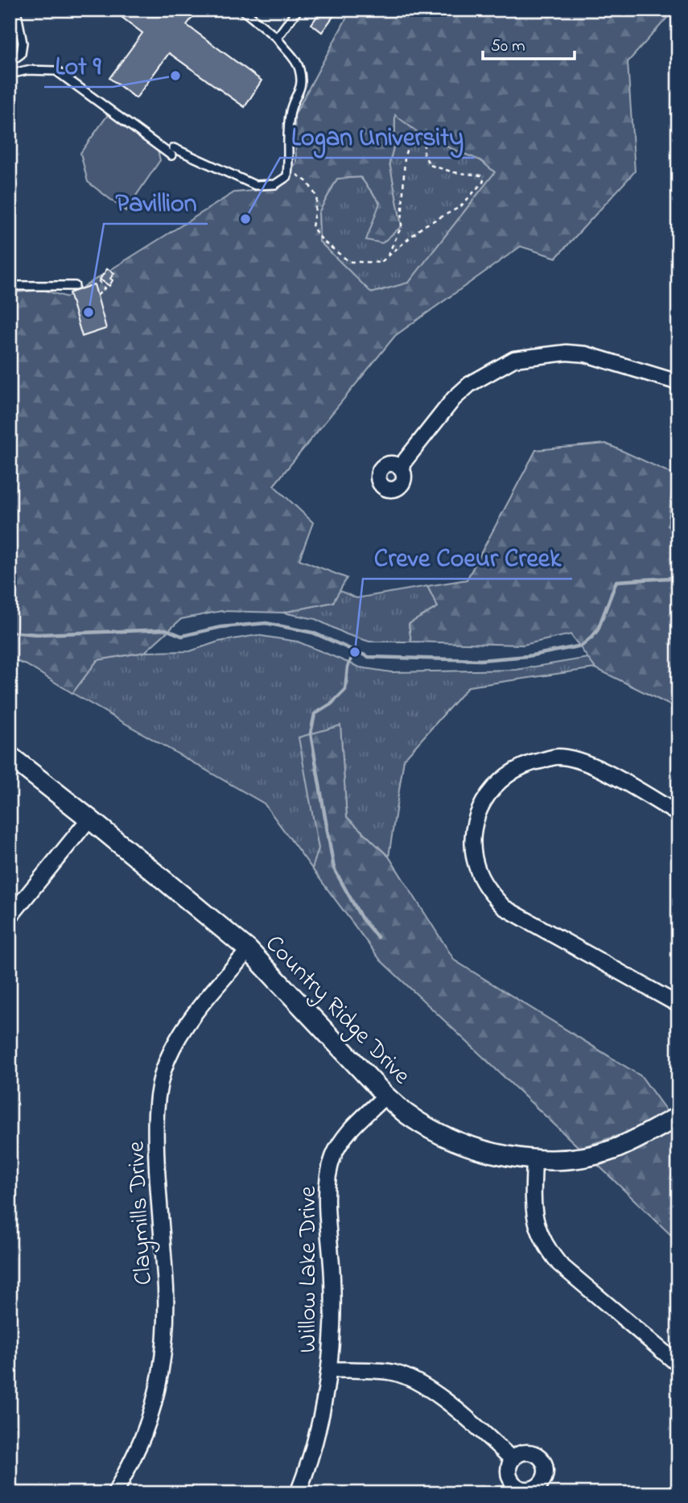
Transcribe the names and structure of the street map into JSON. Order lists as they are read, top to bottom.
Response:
{
  "streets": {
    "street": ["Country Ridge Drive", "Claymills Drive", "Willow Lake Drive"]
  },
  "crossings": [
    ["Country Ridge Drive", "Claymills Drive"],
    ["Country Ridge Drive", "Willow Lake Drive"]
  ],
  "places": [
    "Lot 9",
    "Logan University",
    "Pavillion",
    "Creve Coeur Creek"
  ],
  "scale_bar": "50 m"
}
